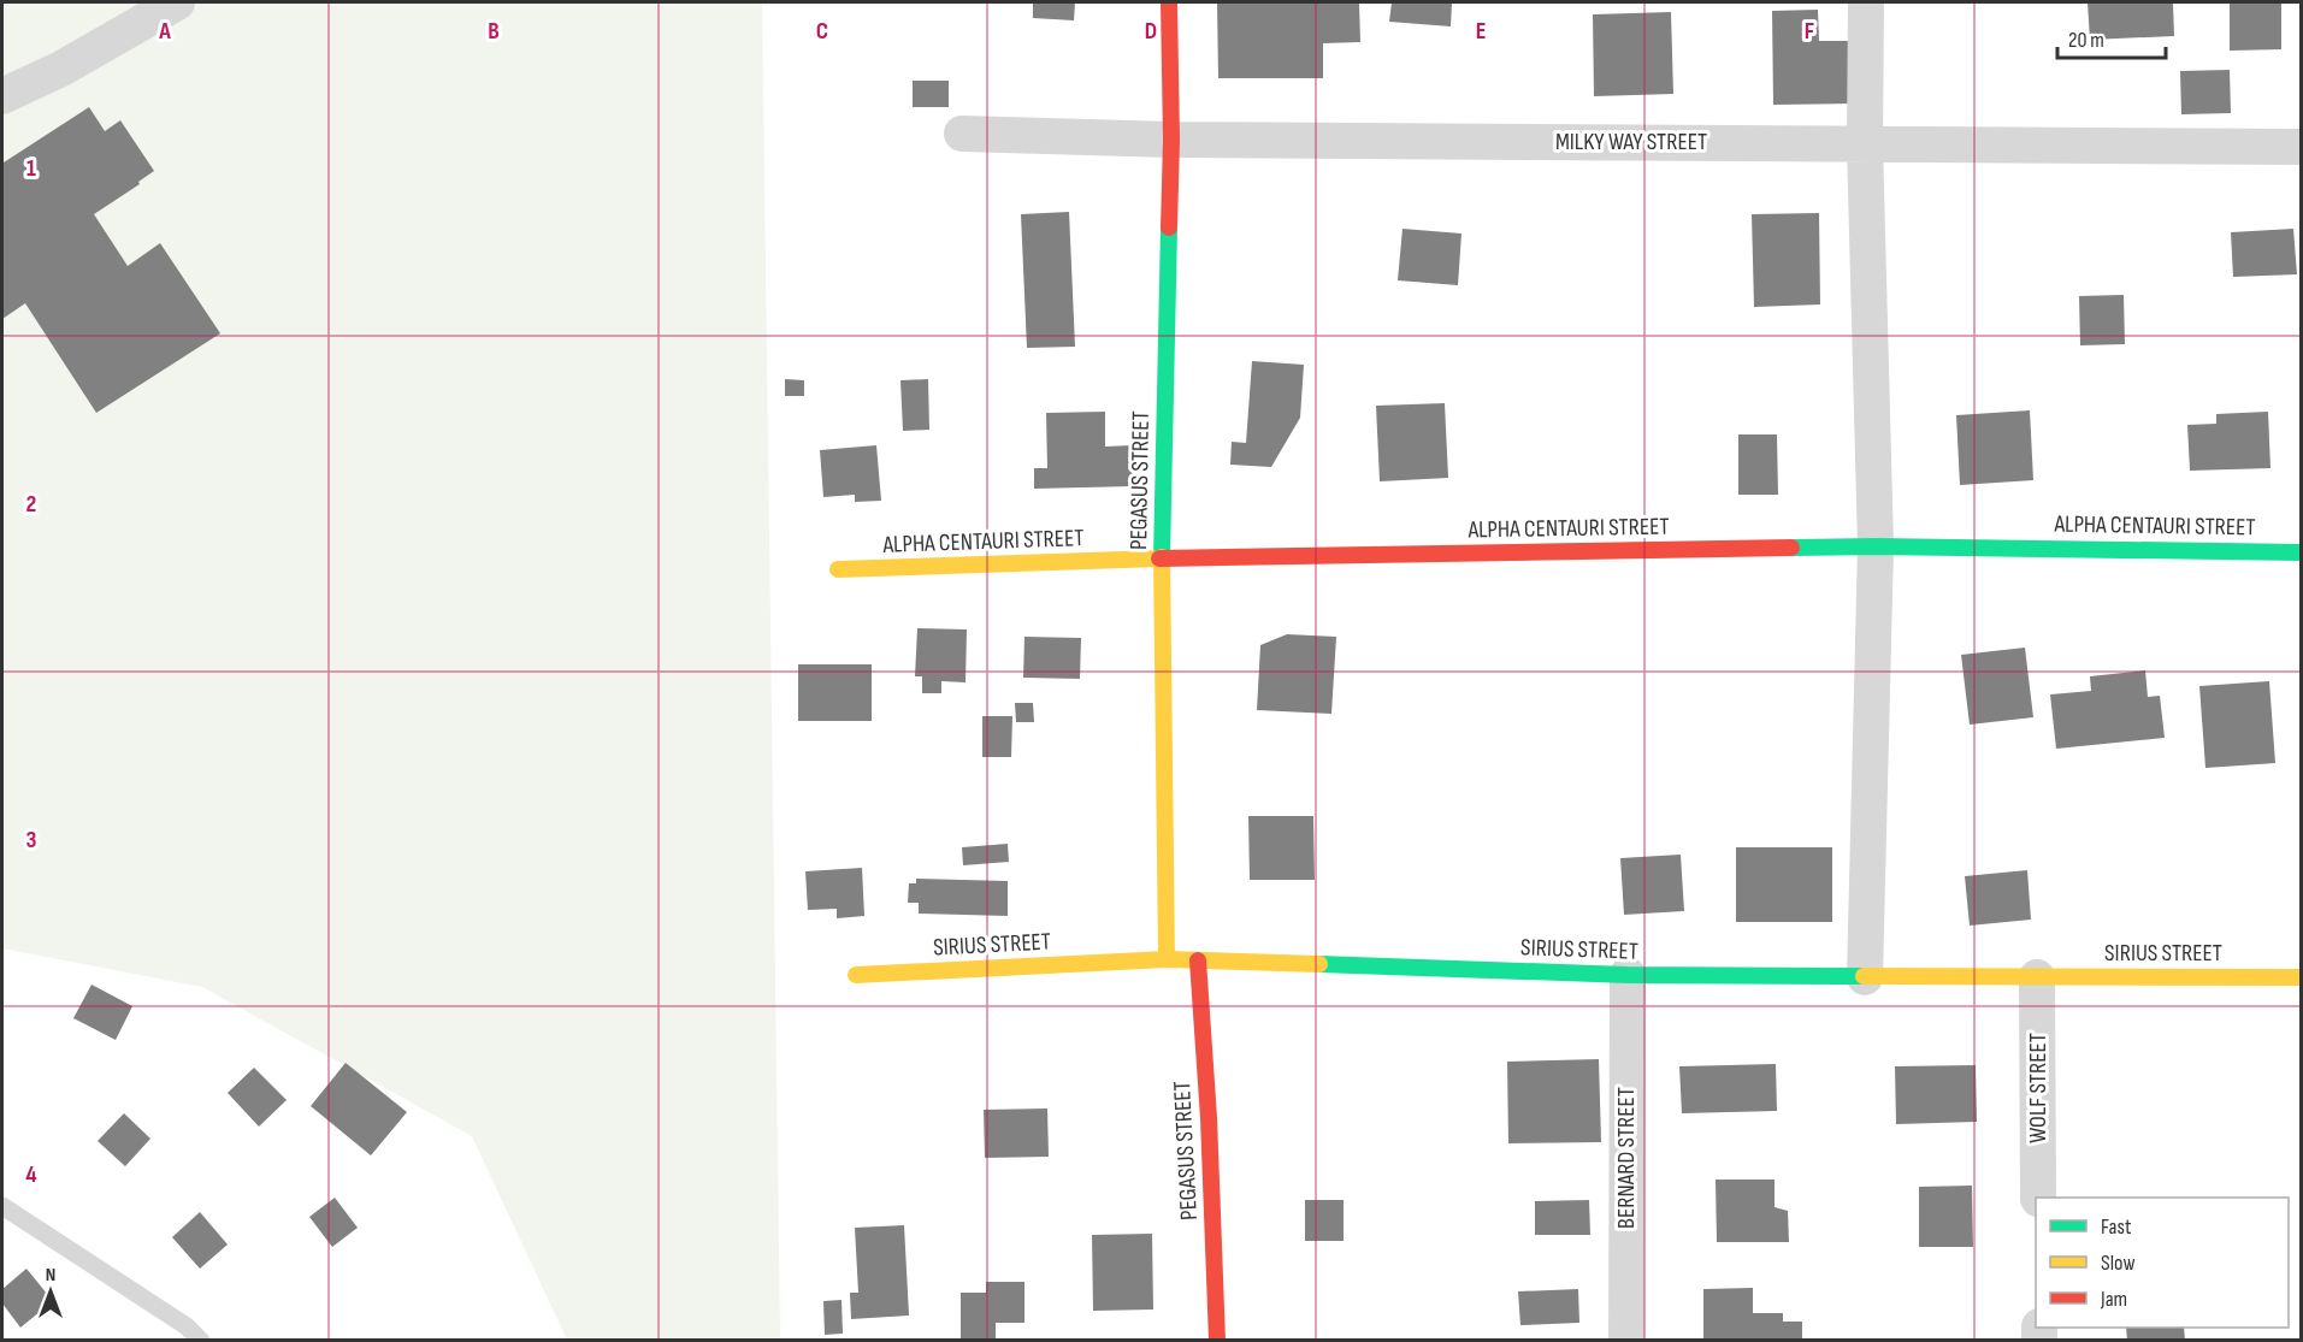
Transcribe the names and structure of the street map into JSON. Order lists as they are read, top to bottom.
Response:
{
  "streets": {
    "street": [
      "MILKY WAY STREET",
      "PEGASUS STREET",
      "ALPHA CENTAURI STREET",
      "SIRIUS STREET",
      "WOLF STREET",
      "BERNARD STREET"
    ]
  },
  "crossings": [
    ["MILKY WAY STREET", "PEGASUS STREET"],
    ["PEGASUS STREET", "ALPHA CENTAURI STREET"],
    ["PEGASUS STREET", "SIRIUS STREET"],
    ["SIRIUS STREET", "WOLF STREET"],
    ["SIRIUS STREET", "BERNARD STREET"]
  ],
  "legend": ["Fast", "Slow", "Jam"],
  "scale_bar": "20 m",
  "north": "top",
  "grid": {
    "columns": [
      "A",
      "B",
      "C",
      "D",
      "E",
      "F"
    ],
    "rows": [
      "1",
      "2",
      "3",
      "4"
    ]
  }
}
